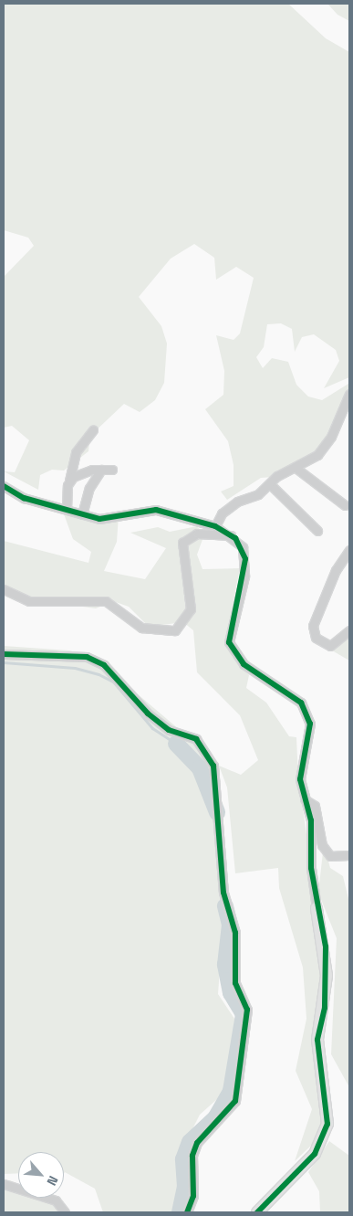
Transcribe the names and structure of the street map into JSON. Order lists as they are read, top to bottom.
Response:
{
  "north": "bottom right"
}
